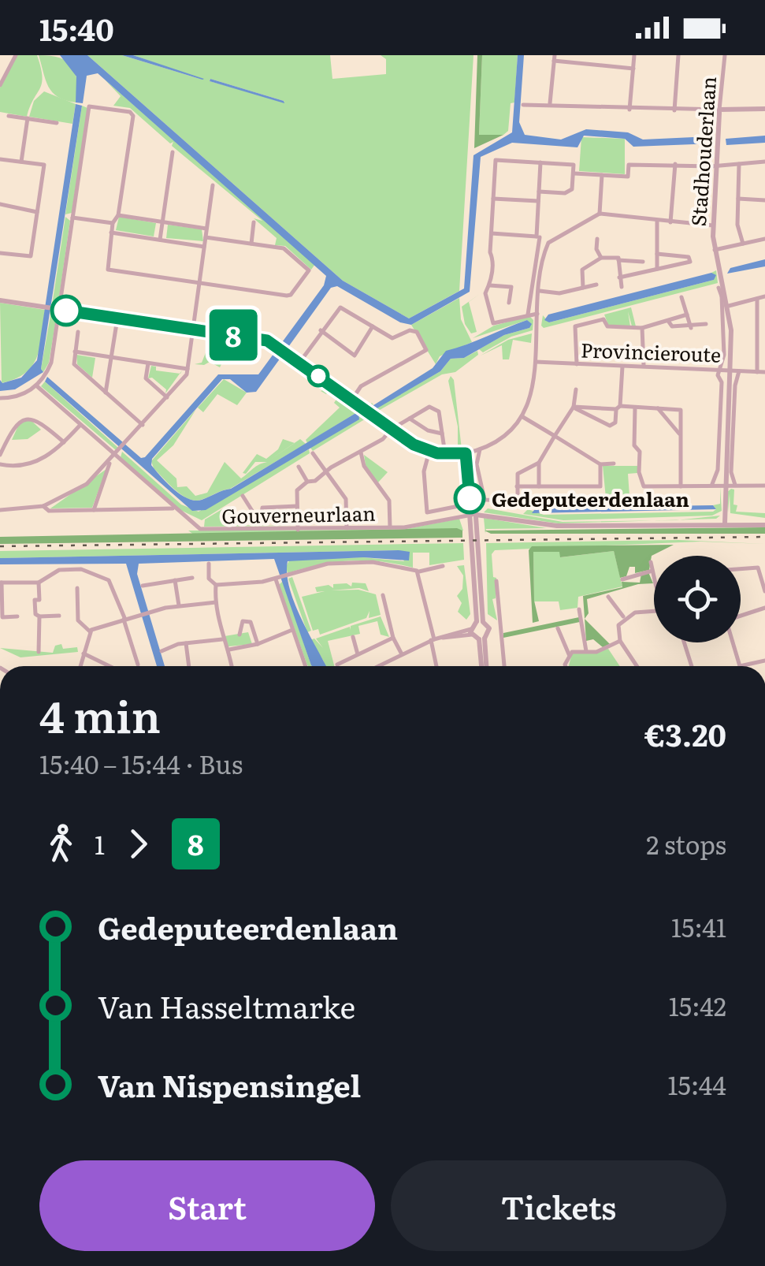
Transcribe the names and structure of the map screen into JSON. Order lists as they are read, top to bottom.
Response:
{
  "streets": {
    "street": ["Stadhouderlaan", "Provincieroute", "Gouverneurlaan"]
  },
  "crossings": [
    ["Stadhouderlaan", "Provincieroute"]
  ],
  "places": ["Gedeputeerdenlaan"],
  "lines": ["bus line 8"],
  "page": {
    "status": "15:40",
    "on_map": "8",
    "heading": ["4 min", "15:40 – 15:44 · Bus", "€3.20"],
    "legs": ["1", "8", "2 stops"],
    "list": [
      {
        "name": "Gedeputeerdenlaan",
        "value": "15:41"
      },
      {
        "name": "Van Hasseltmarke",
        "value": "15:42"
      },
      {
        "name": "Van Nispensingel",
        "value": "15:44"
      }
    ],
    "buttons": ["Start", "Tickets"]
  }
}
